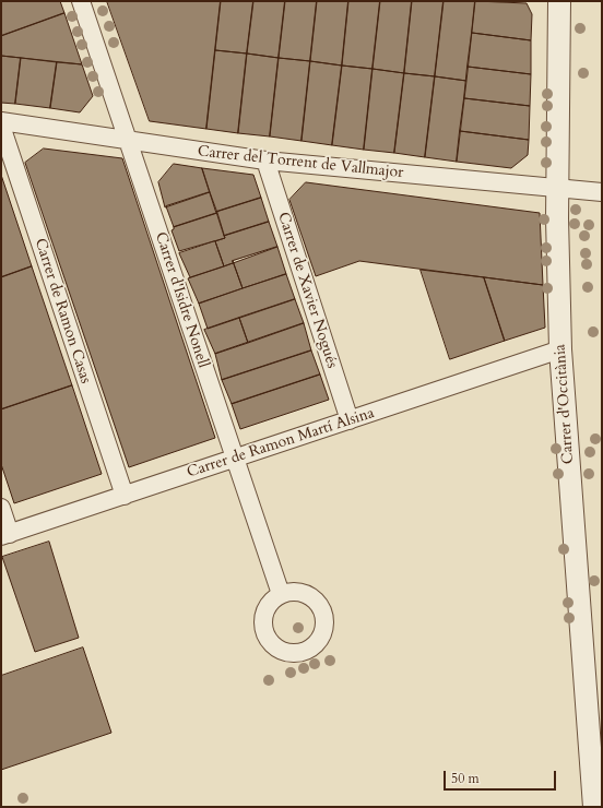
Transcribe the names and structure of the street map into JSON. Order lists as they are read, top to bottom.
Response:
{
  "streets": {
    "street": [
      "Carrer del Torrent de Vallmajor",
      "Carrer de Xavier Nogués",
      "Carrer d'Isidre Nonell",
      "Carrer de Ramon Casas",
      "Carrer d'Occitània",
      "Carrer de Ramon Martí Alsina"
    ]
  },
  "crossings": [
    ["Carrer del Torrent de Vallmajor", "Carrer de Xavier Nogués"],
    ["Carrer del Torrent de Vallmajor", "Carrer d'Isidre Nonell"],
    ["Carrer del Torrent de Vallmajor", "Carrer d'Occitània"],
    ["Carrer de Xavier Nogués", "Carrer de Ramon Martí Alsina"],
    ["Carrer d'Isidre Nonell", "Carrer de Ramon Martí Alsina"],
    ["Carrer de Ramon Casas", "Carrer de Ramon Martí Alsina"],
    ["Carrer d'Occitània", "Carrer de Ramon Martí Alsina"]
  ],
  "scale_bar": "50 m"
}
